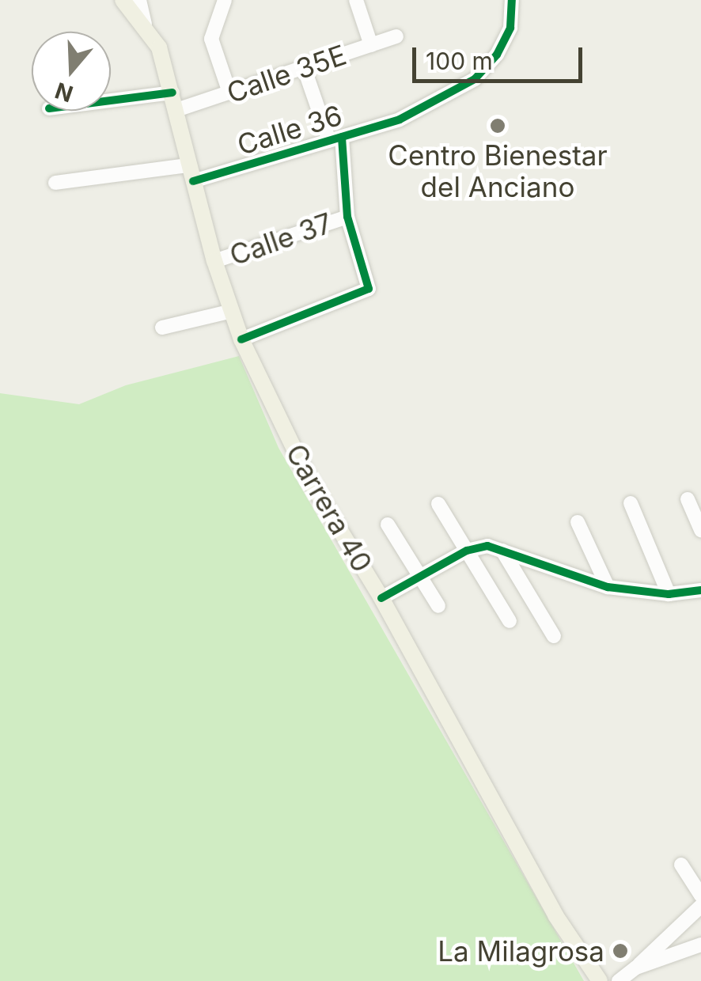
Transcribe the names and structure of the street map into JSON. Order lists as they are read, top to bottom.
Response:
{
  "streets": {
    "main road": ["Carrera 40"],
    "street": ["Calle 35E", "Calle 36", "Calle 37"]
  },
  "crossings": [
    ["Calle 35E", "Carrera 40"],
    ["Calle 36", "Carrera 40"],
    ["Calle 37", "Carrera 40"]
  ],
  "places": ["Centro Bienestar del Anciano", "La Milagrosa"],
  "scale_bar": "100 m",
  "north": "bottom"
}
